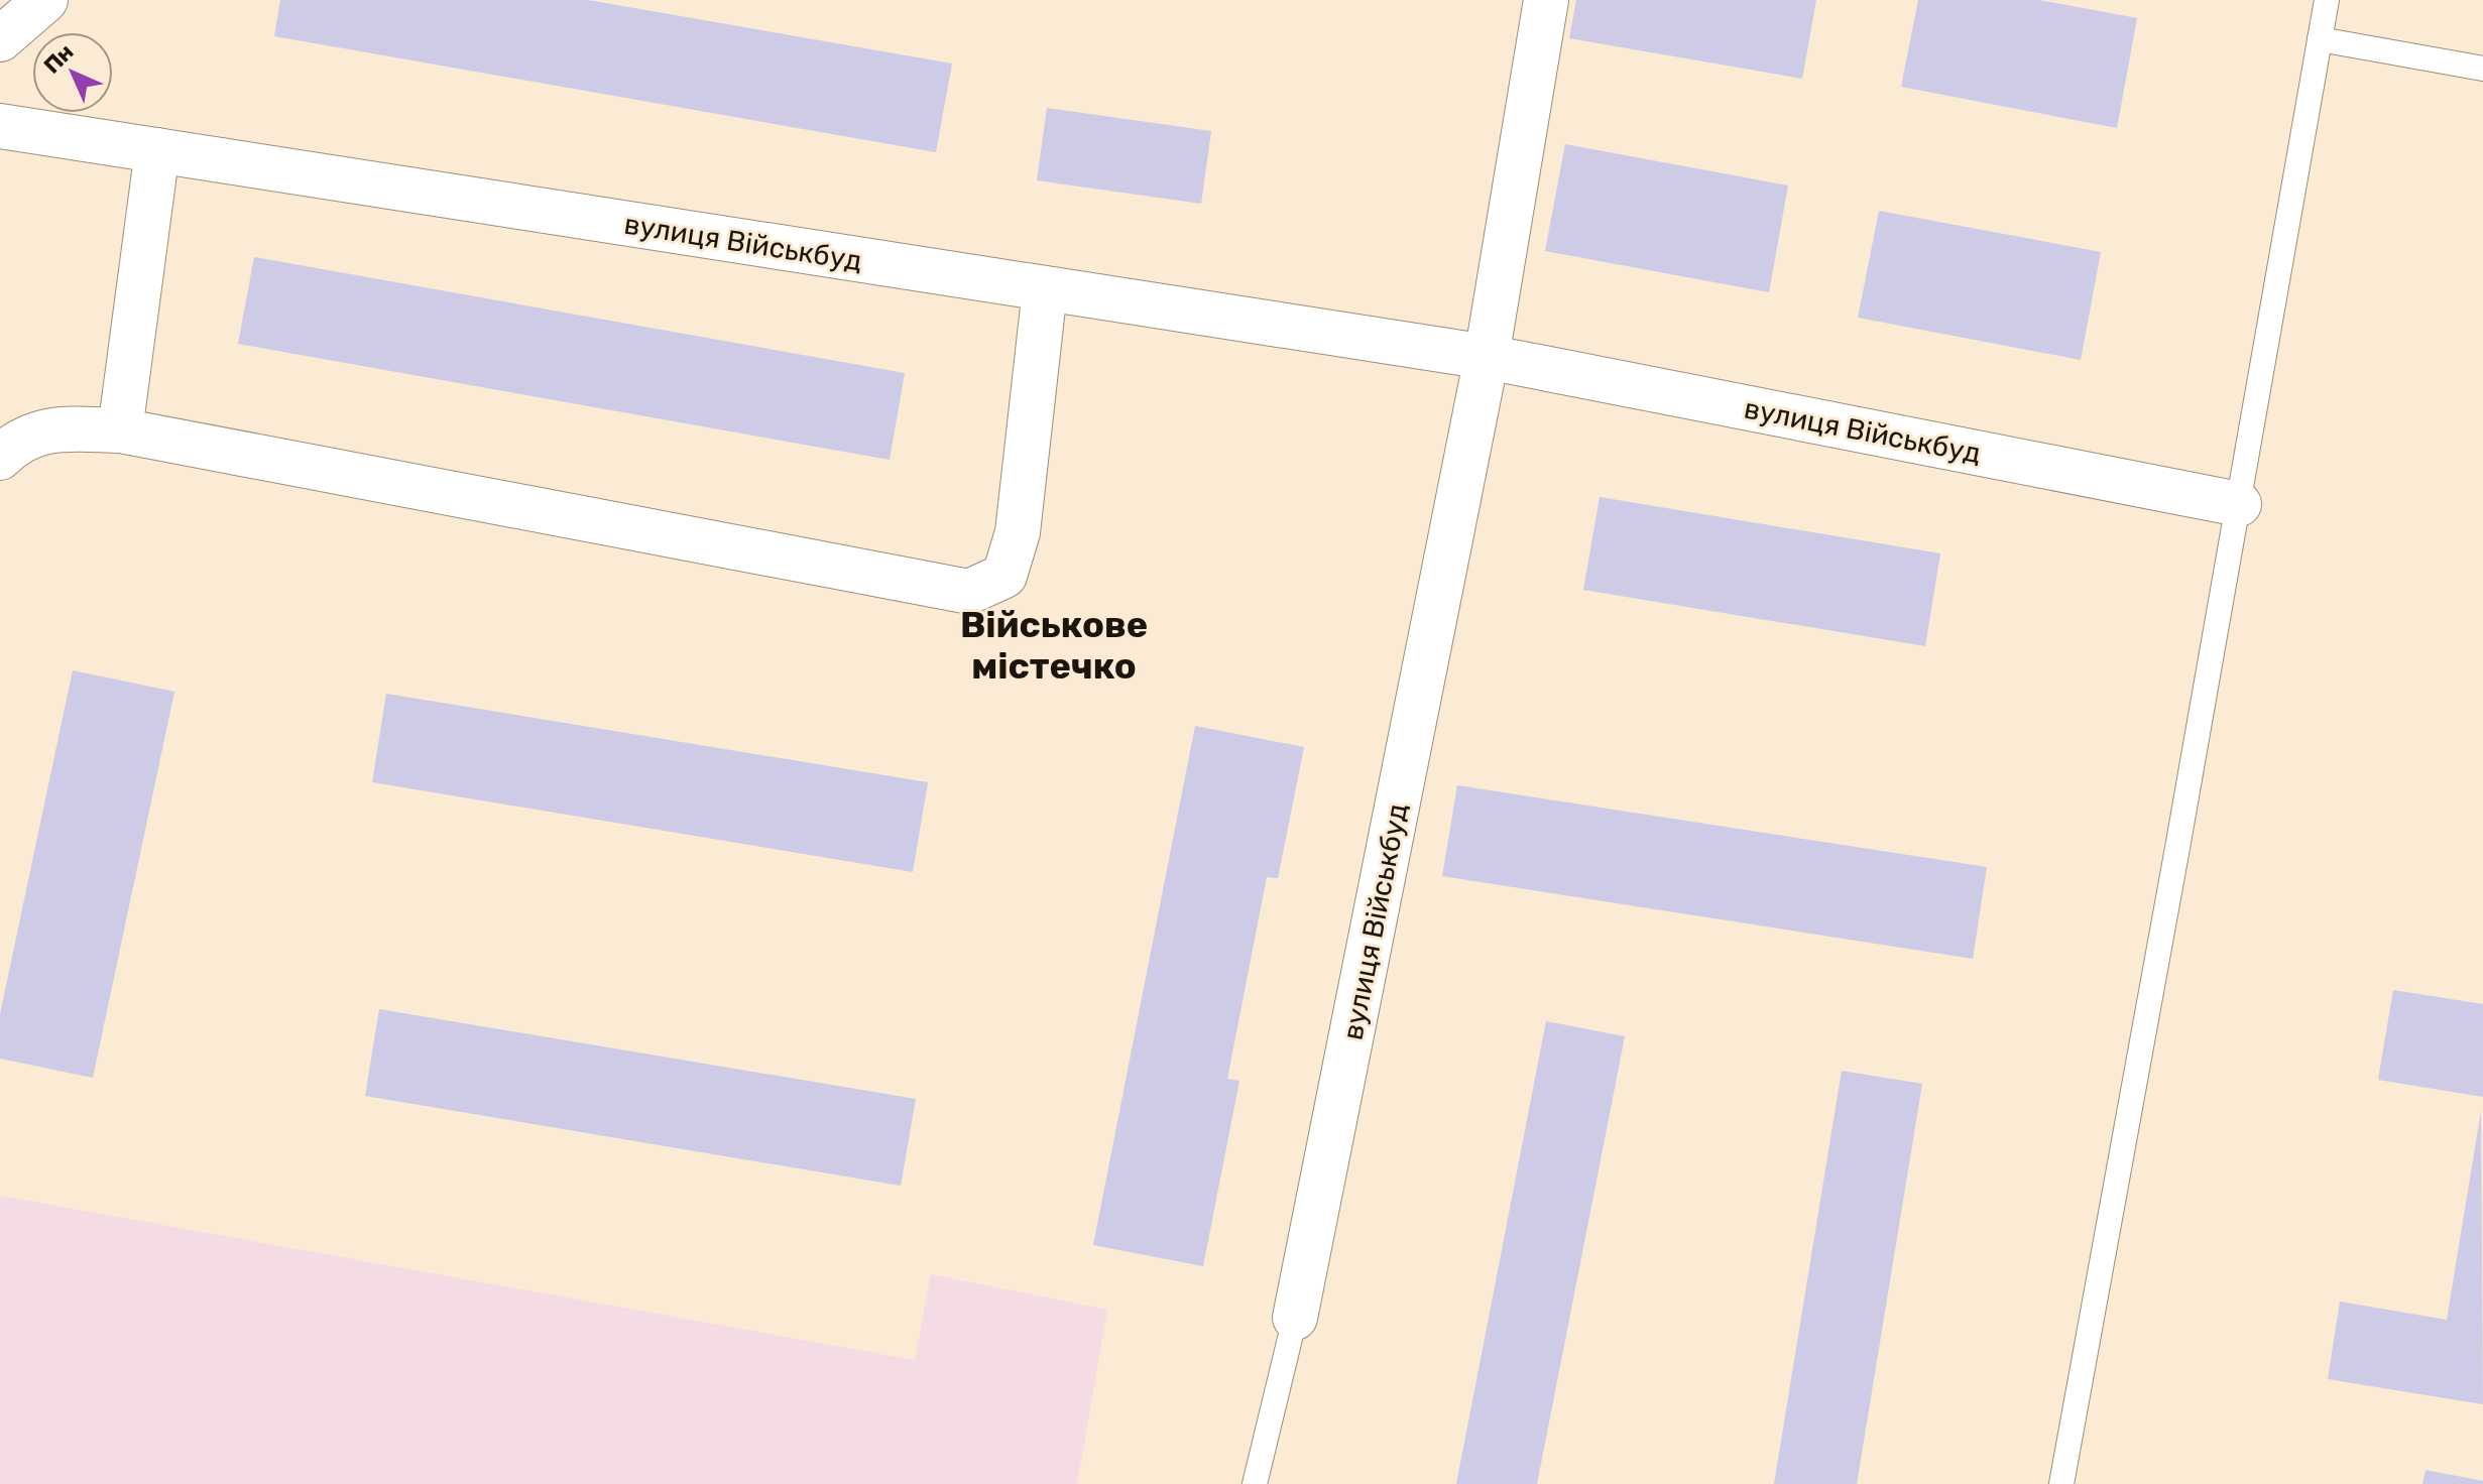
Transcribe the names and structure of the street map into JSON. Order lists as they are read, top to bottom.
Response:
{
  "streets": {
    "street": ["вулиця Військбуд"]
  },
  "districts": ["Військове містечко"],
  "north": "top left"
}
